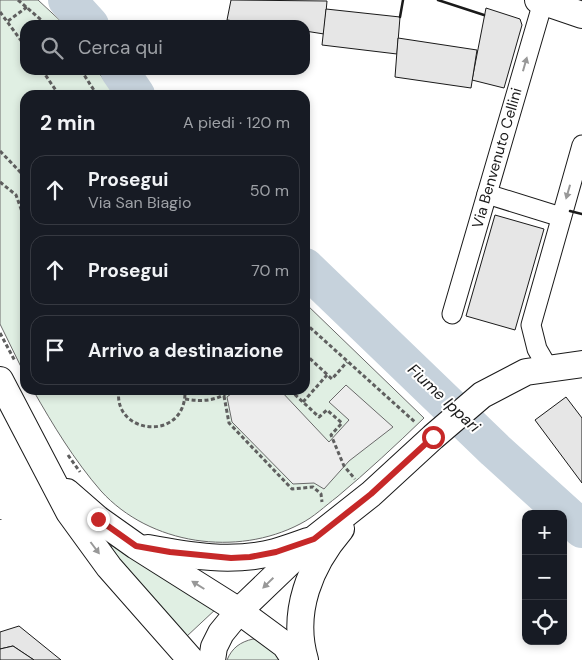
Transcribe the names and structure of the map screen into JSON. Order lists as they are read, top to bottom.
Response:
{
  "streets": {
    "street": ["Via Benvenuto Cellini"]
  },
  "water": ["Fiume Ippari"],
  "page": {
    "search": "Cerca qui",
    "heading": ["2 min", "A piedi · 120 m"],
    "list": [
      ["Prosegui", "Via San Biagio", "50 m"],
      ["Prosegui", "70 m"],
      "Arrivo a destinazione"
    ],
    "map_buttons": ["+", "−"]
  }
}
